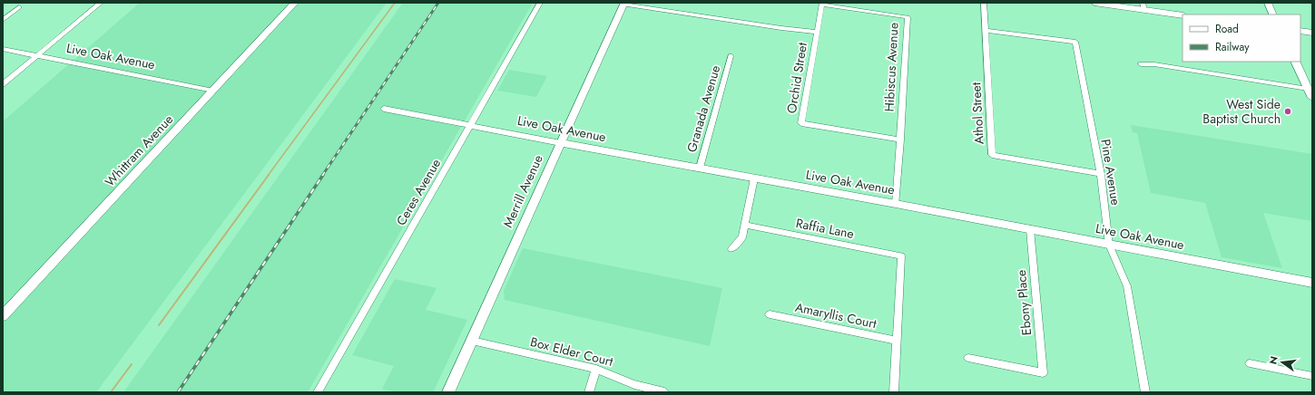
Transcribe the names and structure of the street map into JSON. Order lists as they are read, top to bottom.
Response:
{
  "streets": {
    "street": [
      "Live Oak Avenue",
      "Hibiscus Avenue",
      "Orchid Street",
      "Granada Avenue",
      "Athol Street",
      "Whittram Avenue",
      "Pine Avenue",
      "Merrill Avenue",
      "Ceres Avenue",
      "Raffia Lane",
      "Ebony Place",
      "Amaryllis Court",
      "Box Elder Court"
    ]
  },
  "crossings": [
    ["Live Oak Avenue", "Hibiscus Avenue"],
    ["Live Oak Avenue", "Granada Avenue"],
    ["Live Oak Avenue", "Whittram Avenue"],
    ["Live Oak Avenue", "Pine Avenue"],
    ["Live Oak Avenue", "Merrill Avenue"],
    ["Live Oak Avenue", "Ceres Avenue"],
    ["Live Oak Avenue", "Ebony Place"],
    ["Hibiscus Avenue", "Orchid Street"],
    ["Athol Street", "Pine Avenue"],
    ["Merrill Avenue", "Box Elder Court"],
    ["Raffia Lane", "Amaryllis Court"]
  ],
  "places": ["West Side Baptist Church"],
  "legend": ["Road", "Railway"],
  "north": "left"
}
